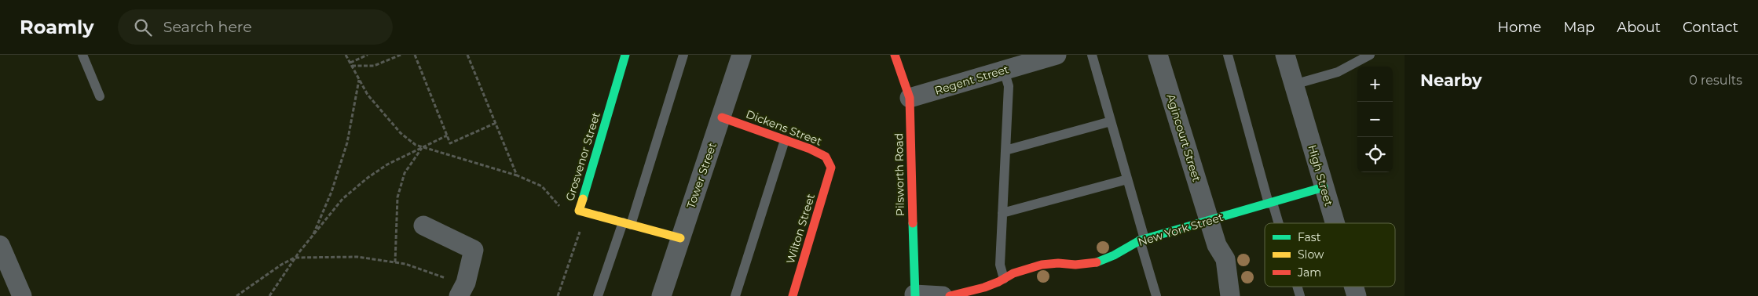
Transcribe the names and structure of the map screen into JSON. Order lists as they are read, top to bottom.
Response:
{
  "streets": {
    "street": [
      "Regent Street",
      "Dickens Street",
      "Agincourt Street",
      "Grosvenor Street",
      "Pilsworth Road",
      "Tower Street",
      "High Street",
      "Wilton Street",
      "New York Street"
    ]
  },
  "crossings": [
    ["Regent Street", "Pilsworth Road"],
    ["Dickens Street", "Tower Street"],
    ["Dickens Street", "Wilton Street"],
    ["Agincourt Street", "New York Street"],
    ["Grosvenor Street", "Tower Street"],
    ["High Street", "New York Street"]
  ],
  "legend": ["Fast", "Slow", "Jam"],
  "page": {
    "header": "Roamly",
    "search": "Search here",
    "nav": [
      "Home",
      "Map",
      "About",
      "Contact"
    ],
    "heading": ["Nearby", "0 results"],
    "map_buttons": ["+", "−"]
  }
}
